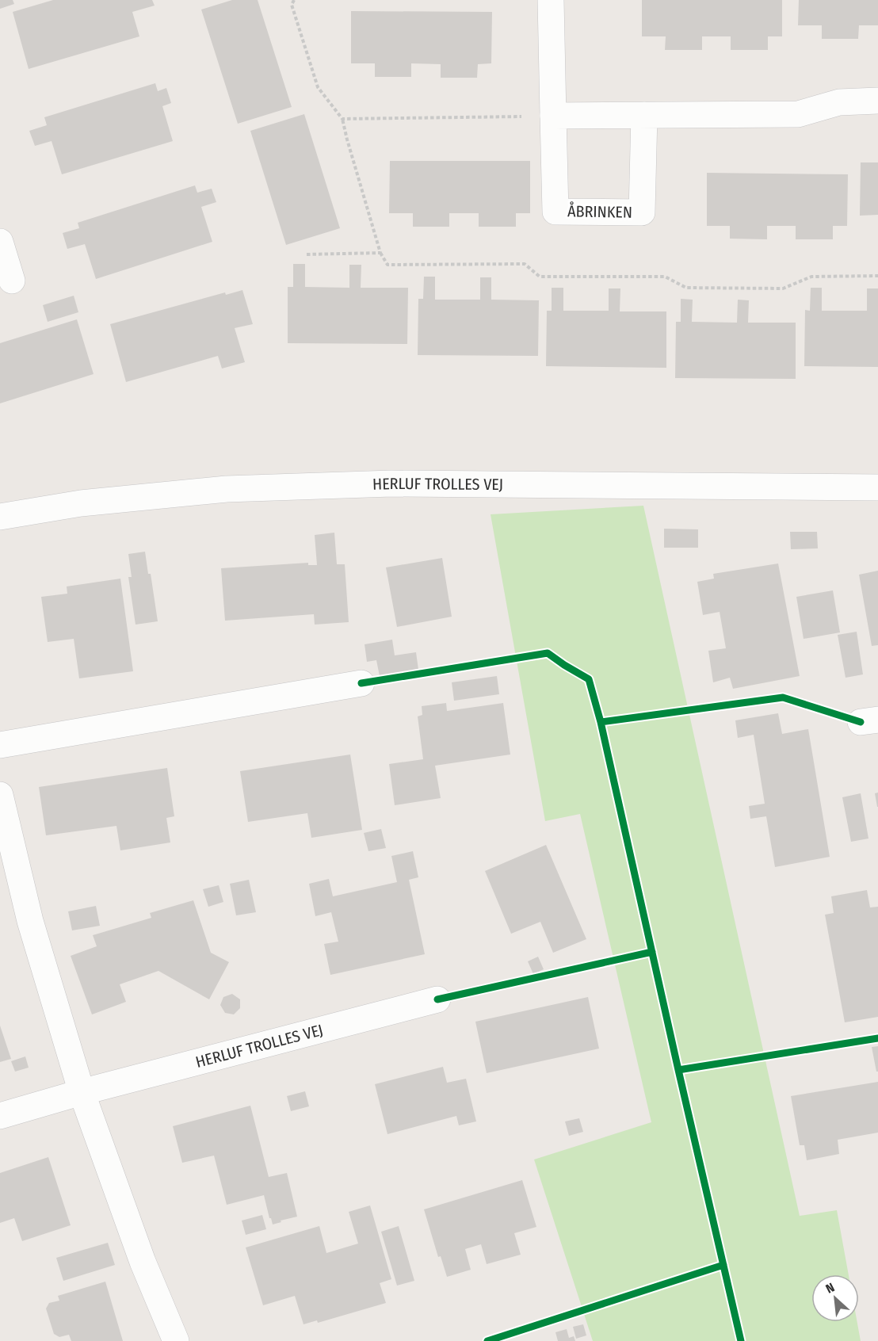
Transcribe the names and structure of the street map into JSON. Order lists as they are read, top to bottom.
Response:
{
  "streets": {
    "street": ["ÅBRINKEN", "HERLUF TROLLES VEJ"]
  },
  "north": "top left"
}
